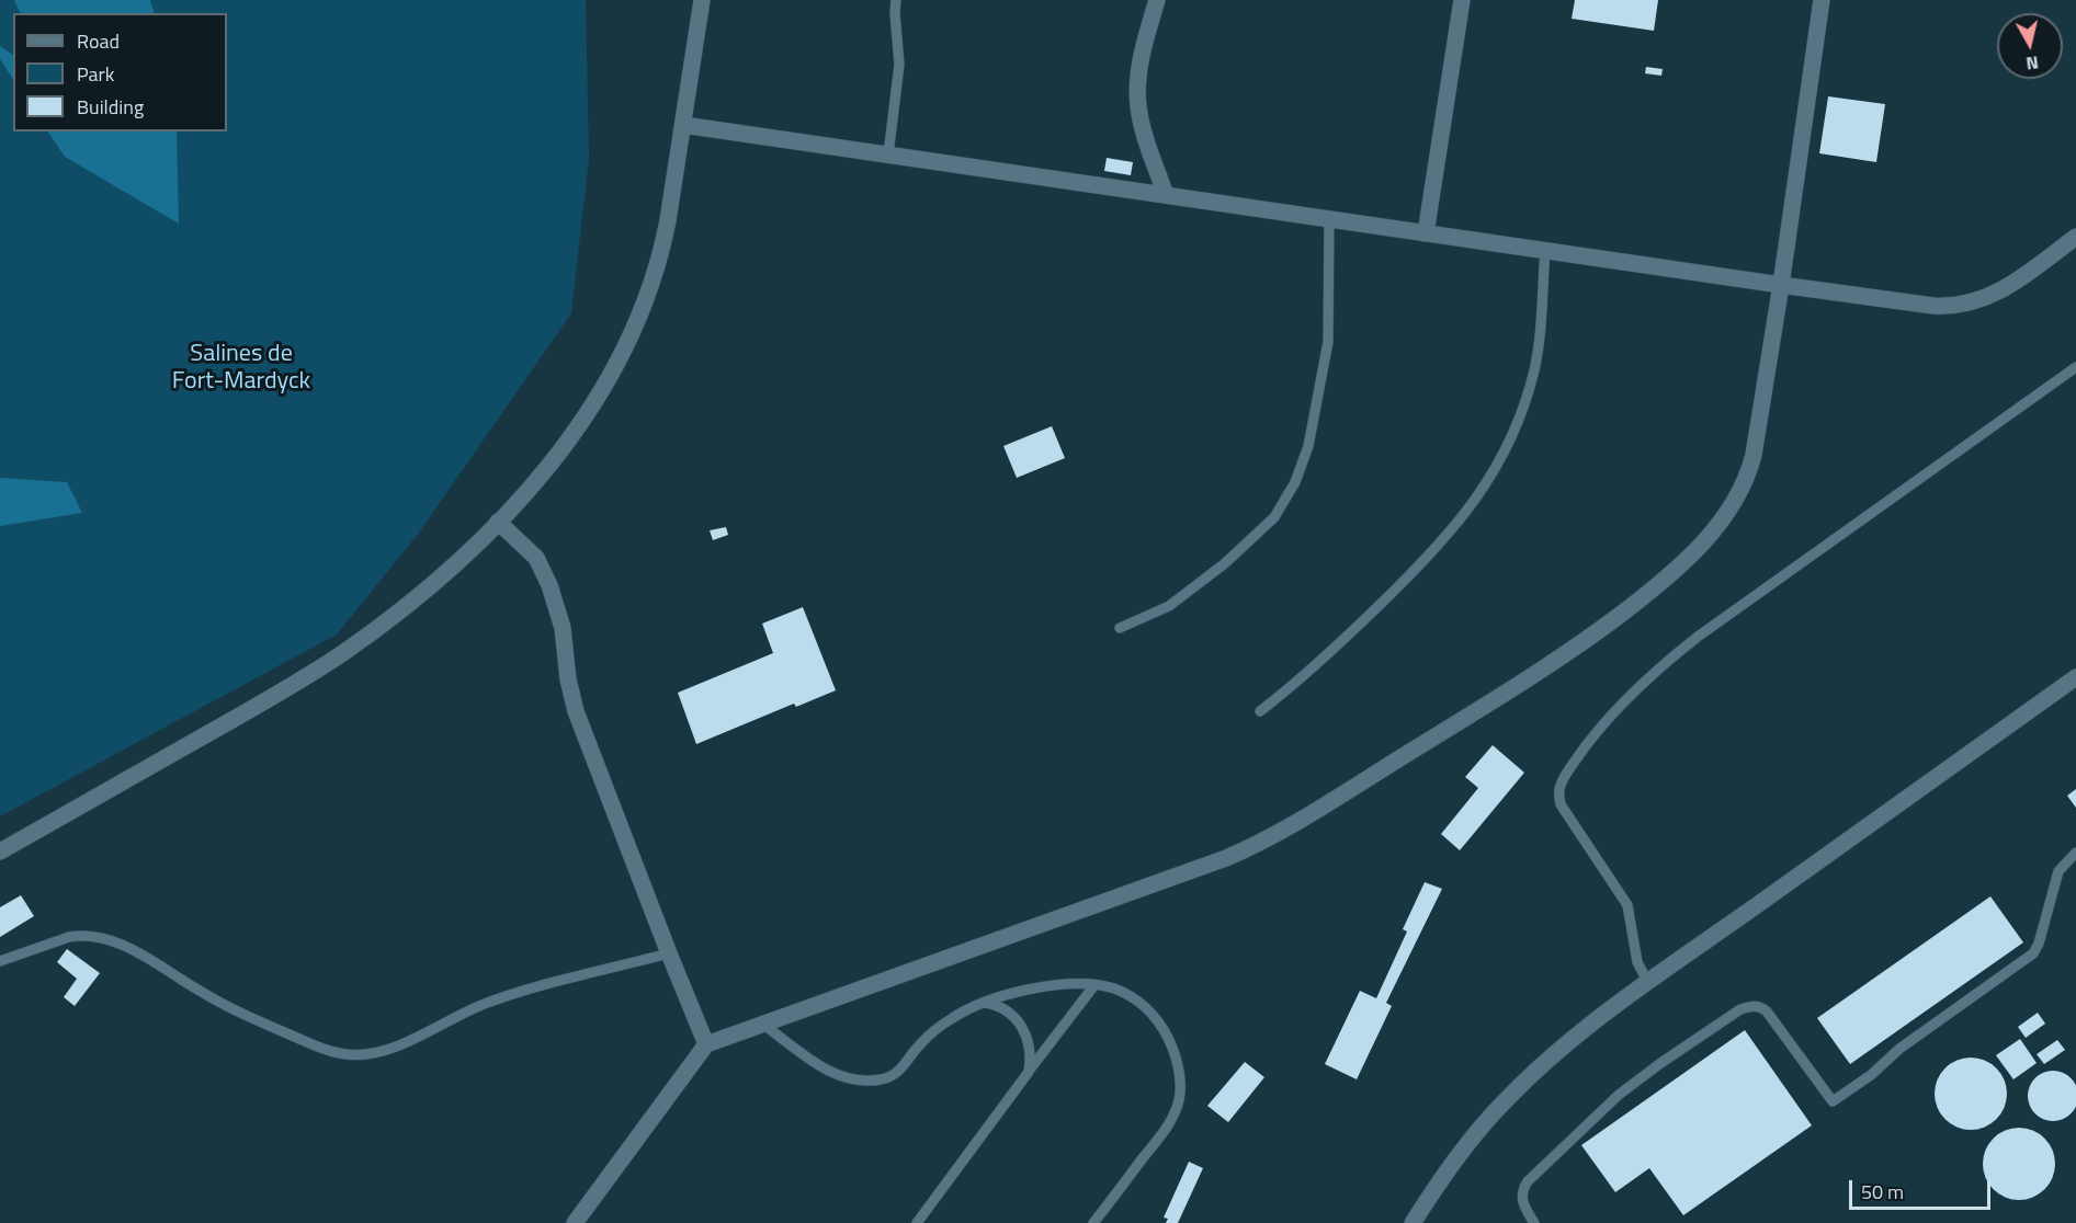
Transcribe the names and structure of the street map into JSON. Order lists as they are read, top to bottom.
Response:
{
  "parks": ["Salines de Fort-Mardyck"],
  "legend": ["Road", "Park", "Building"],
  "scale_bar": "50 m",
  "north": "bottom"
}
